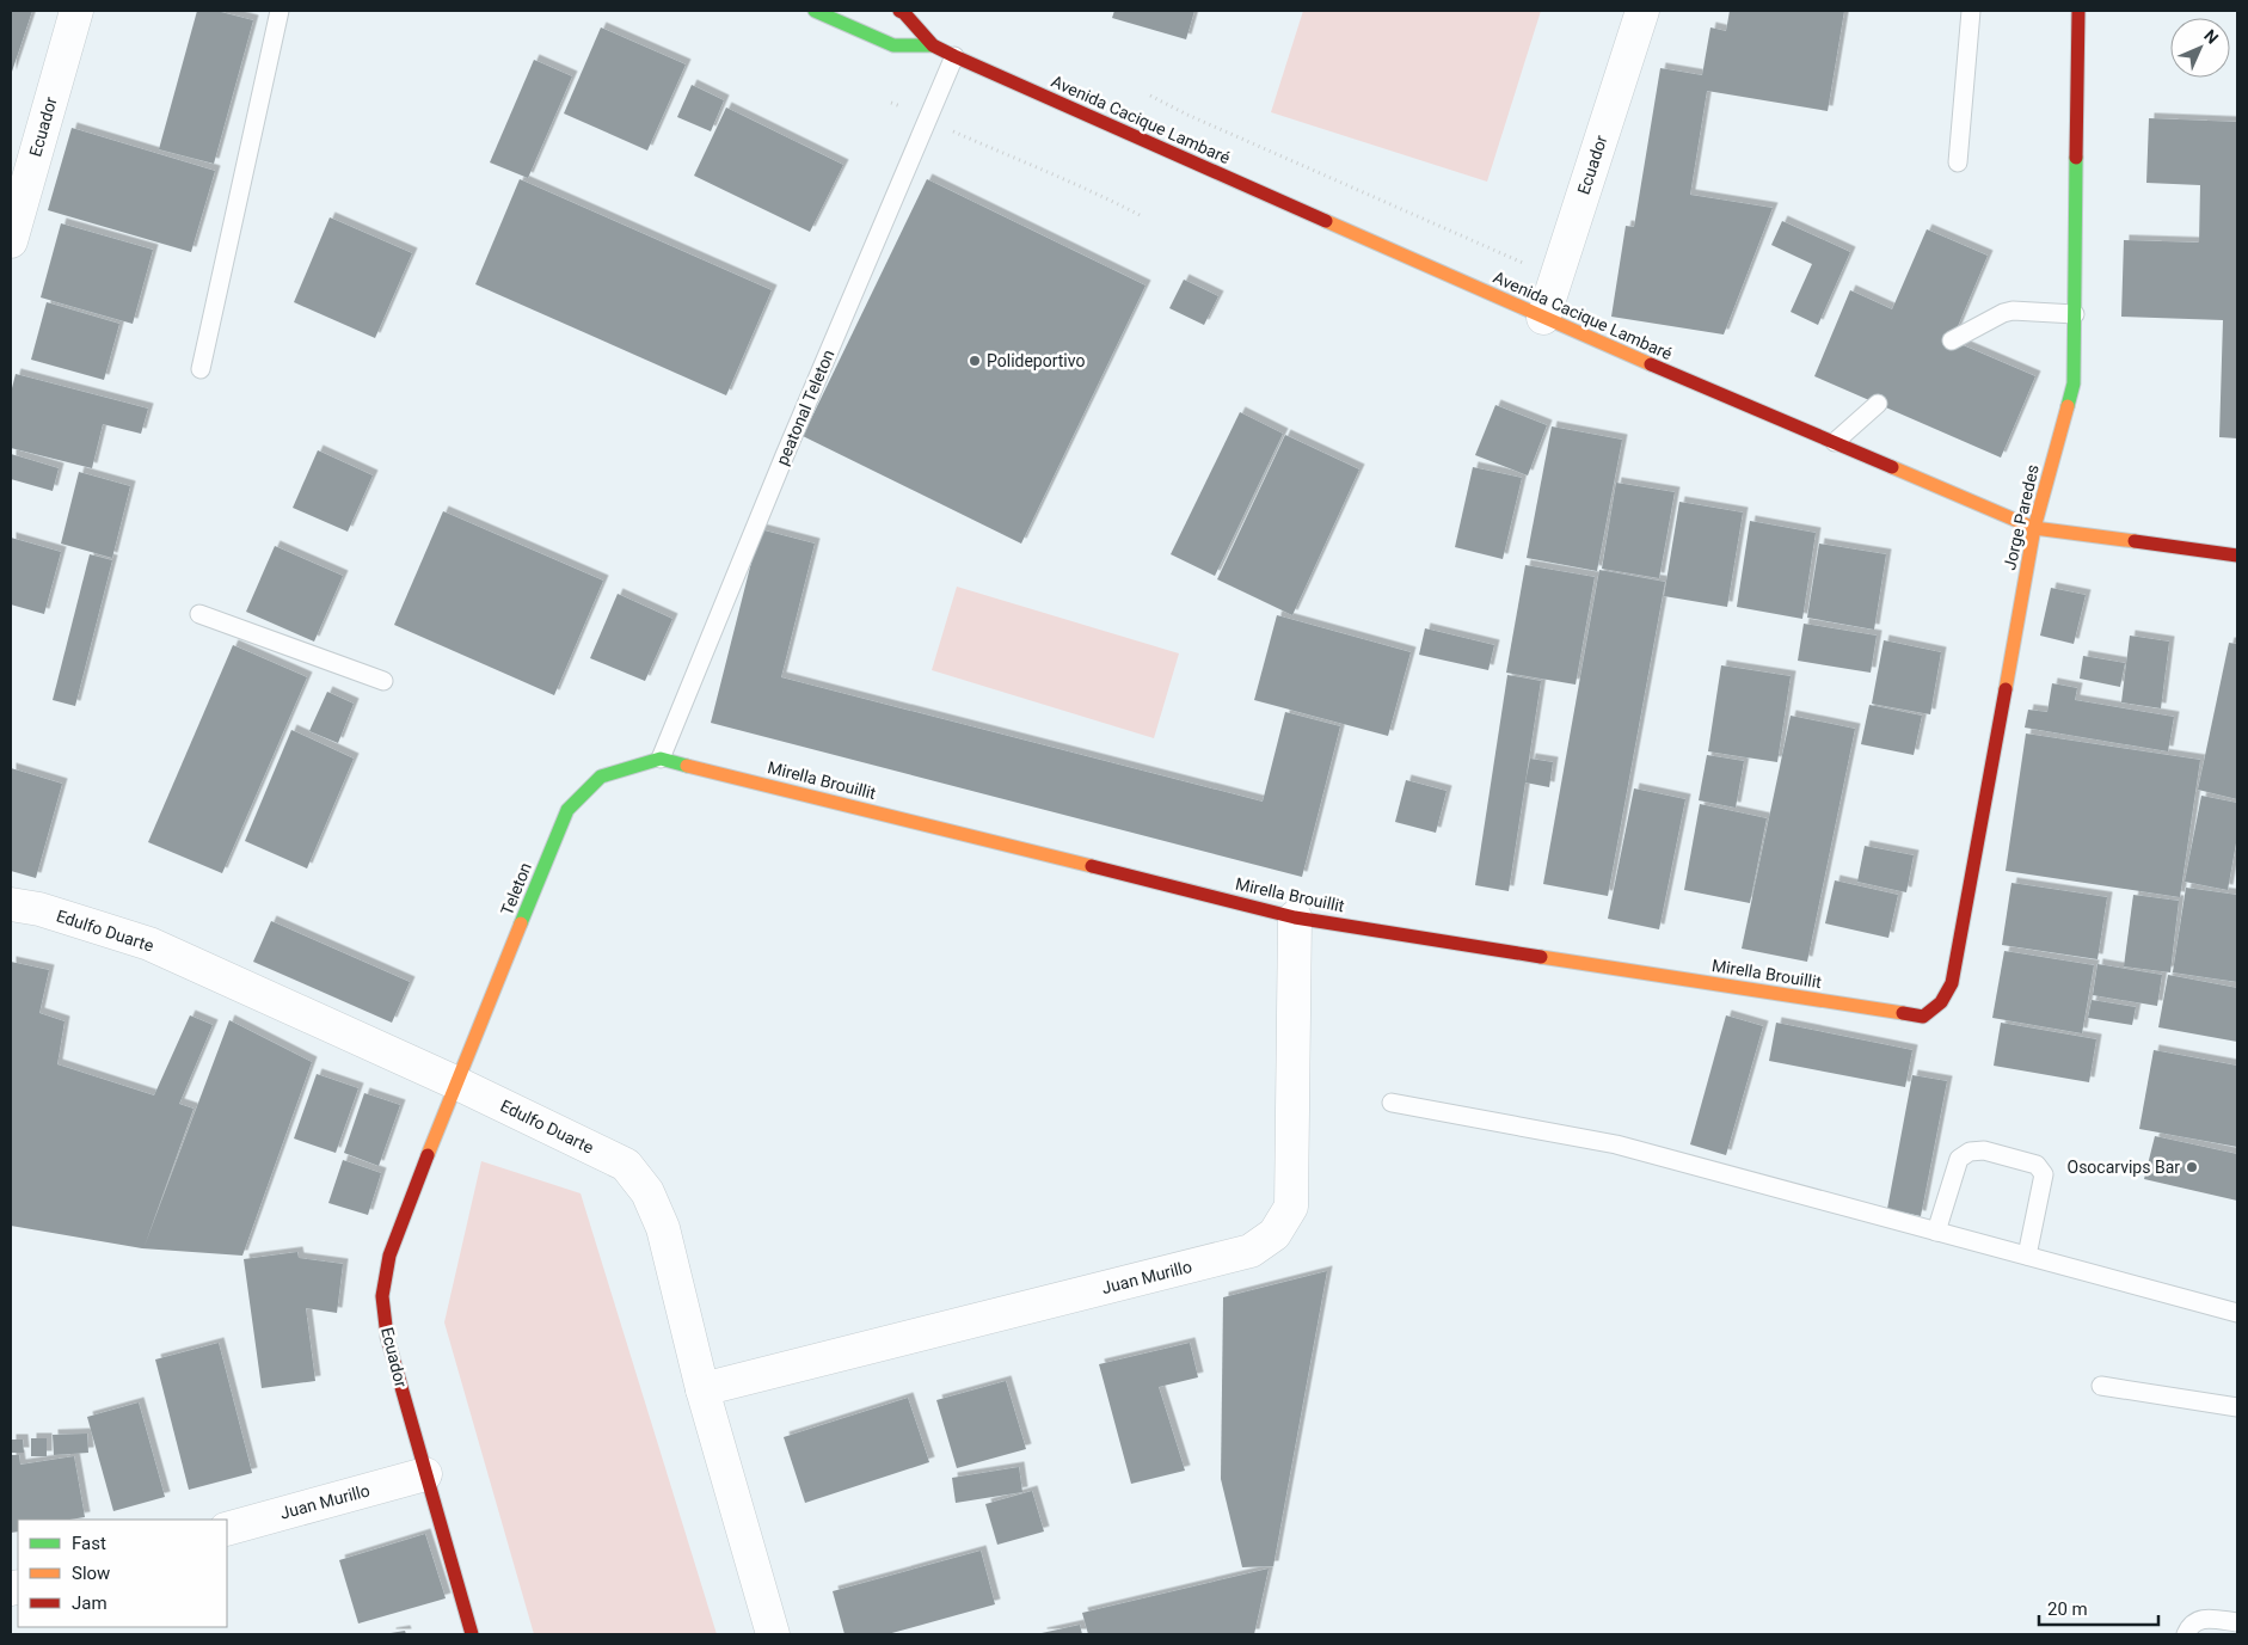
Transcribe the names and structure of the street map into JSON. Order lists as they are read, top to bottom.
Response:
{
  "streets": {
    "street": [
      "Avenida Cacique Lambaré",
      "Ecuador",
      "Jorge Paredes",
      "Mirella Brouillit",
      "Teleton",
      "Edulfo Duarte",
      "Juan Murillo"
    ],
    "lane": ["peatonal Teleton"]
  },
  "crossings": [
    ["Avenida Cacique Lambaré", "Ecuador"],
    ["Avenida Cacique Lambaré", "peatonal Teleton"],
    ["Avenida Cacique Lambaré", "Jorge Paredes"],
    ["Ecuador", "Teleton"],
    ["Ecuador", "Edulfo Duarte"],
    ["Ecuador", "Juan Murillo"],
    ["peatonal Teleton", "Mirella Brouillit"],
    ["peatonal Teleton", "Teleton"],
    ["Jorge Paredes", "Mirella Brouillit"],
    ["Mirella Brouillit", "Teleton"],
    ["Mirella Brouillit", "Juan Murillo"],
    ["Teleton", "Edulfo Duarte"],
    ["Edulfo Duarte", "Juan Murillo"]
  ],
  "places": ["Polideportivo", "Osocarvips Bar"],
  "legend": ["Fast", "Slow", "Jam"],
  "scale_bar": "20 m",
  "north": "top right"
}
